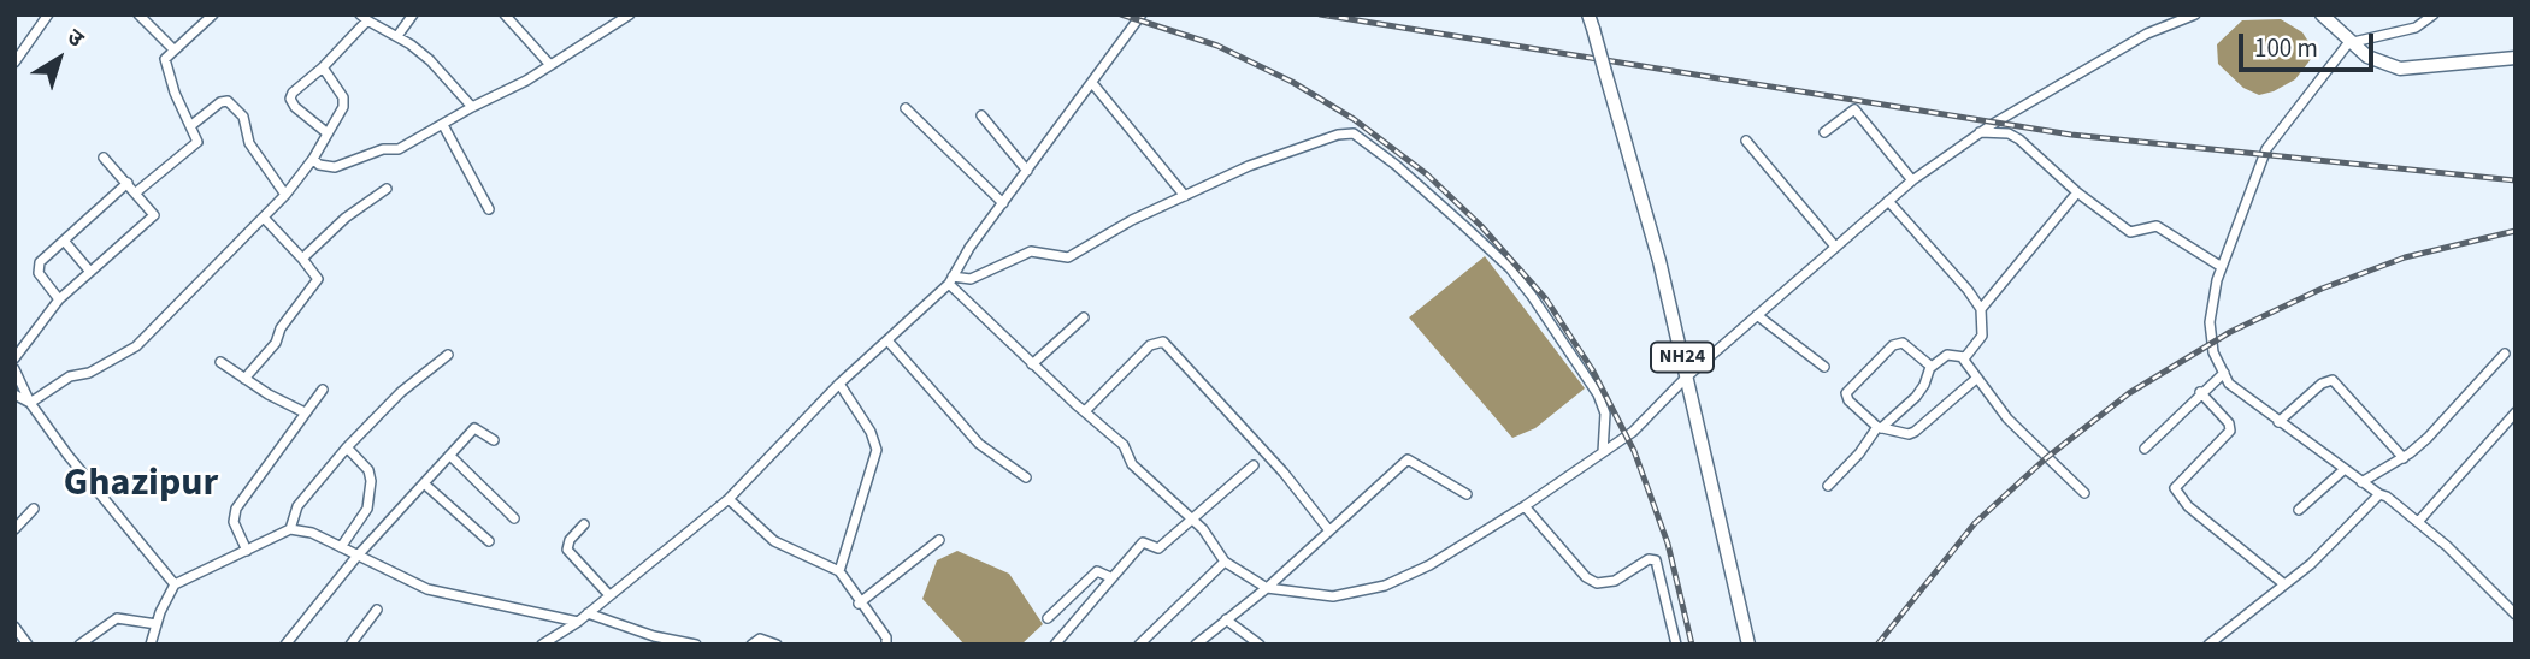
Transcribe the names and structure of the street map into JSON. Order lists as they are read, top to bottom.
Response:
{
  "streets": {
    "highway": ["NH24"]
  },
  "districts": ["Ghazipur"],
  "scale_bar": "100 m",
  "north": "top right"
}
